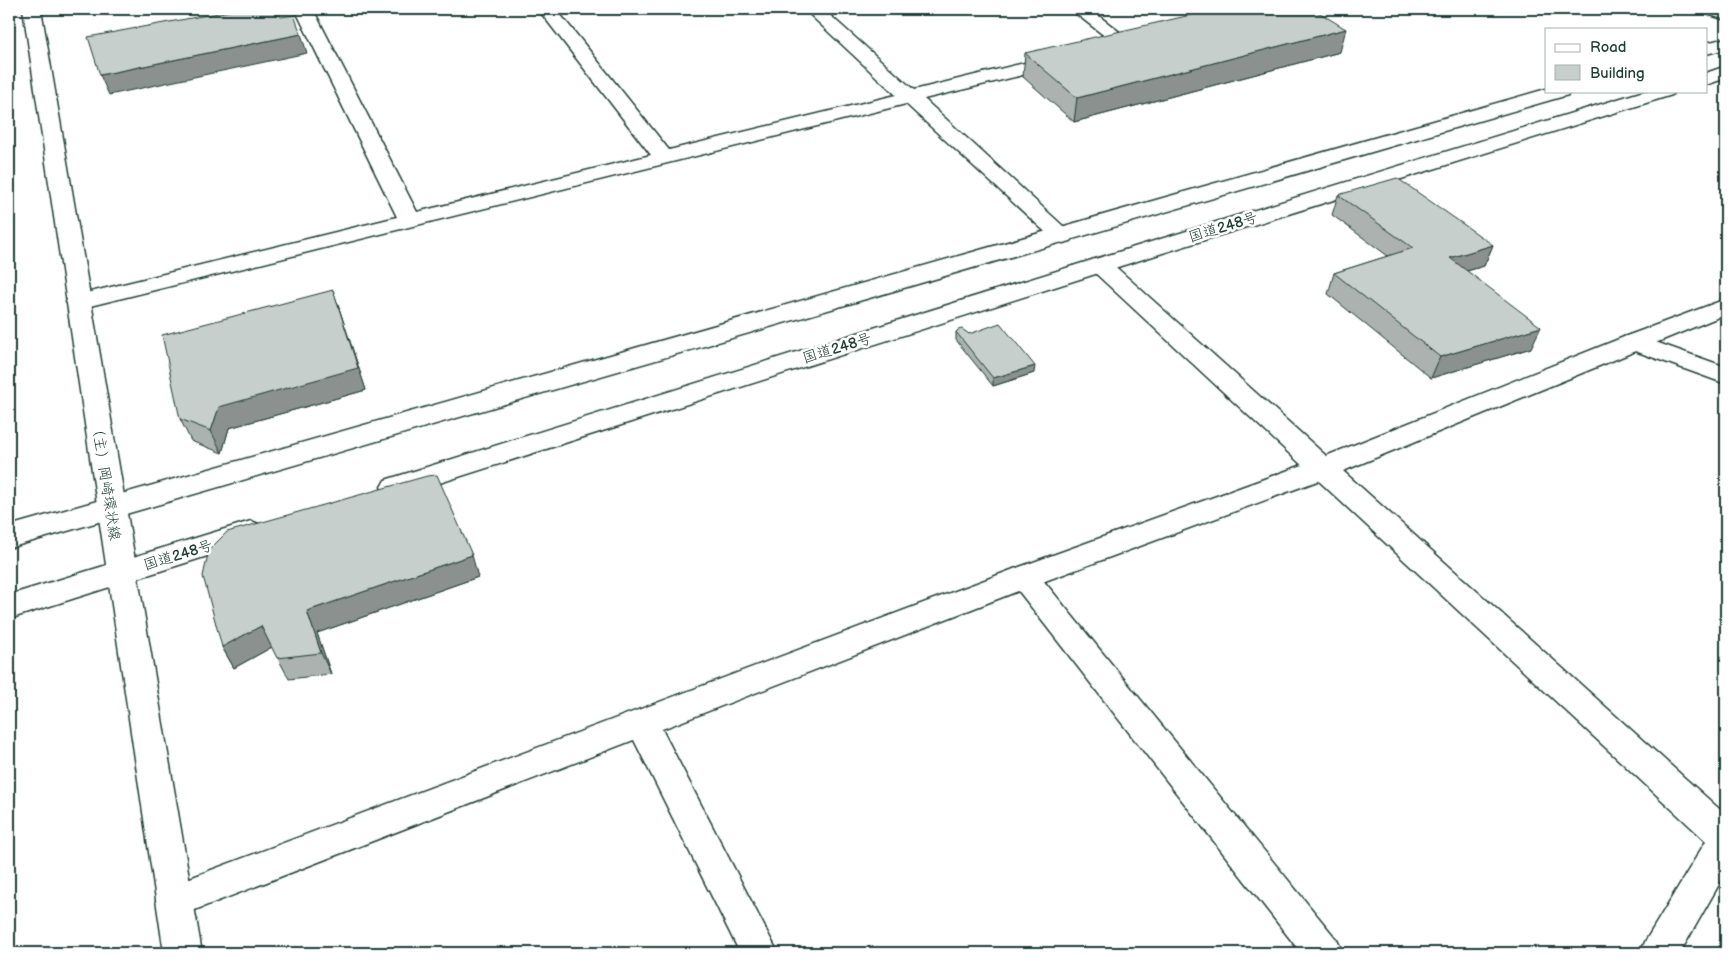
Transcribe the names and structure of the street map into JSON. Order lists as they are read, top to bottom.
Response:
{
  "streets": {
    "main road": ["国道248号", "（主）岡崎環状線"]
  },
  "crossings": [
    ["国道248号", "（主）岡崎環状線"]
  ],
  "legend": ["Road", "Building"]
}
